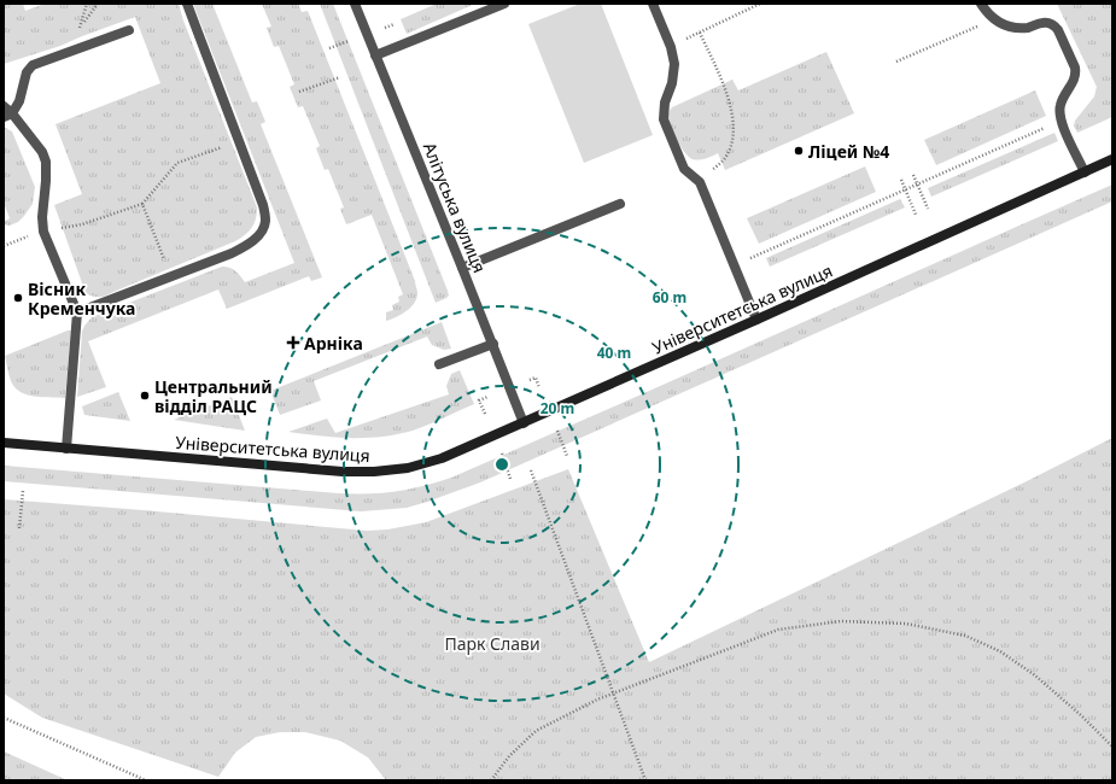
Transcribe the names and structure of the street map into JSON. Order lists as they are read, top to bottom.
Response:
{
  "streets": {
    "street": ["Алітуська вулиця", "Університетська вулиця"]
  },
  "crossings": [
    ["Алітуська вулиця", "Університетська вулиця"]
  ],
  "parks": ["Парк Слави"],
  "places": {
    "other": ["Ліцей №4", "Вісник Кременчука", "Центральний відділ РАЦС"],
    "health": ["Арніка"]
  },
  "rings": ["60 m", "40 m", "20 m"]
}
